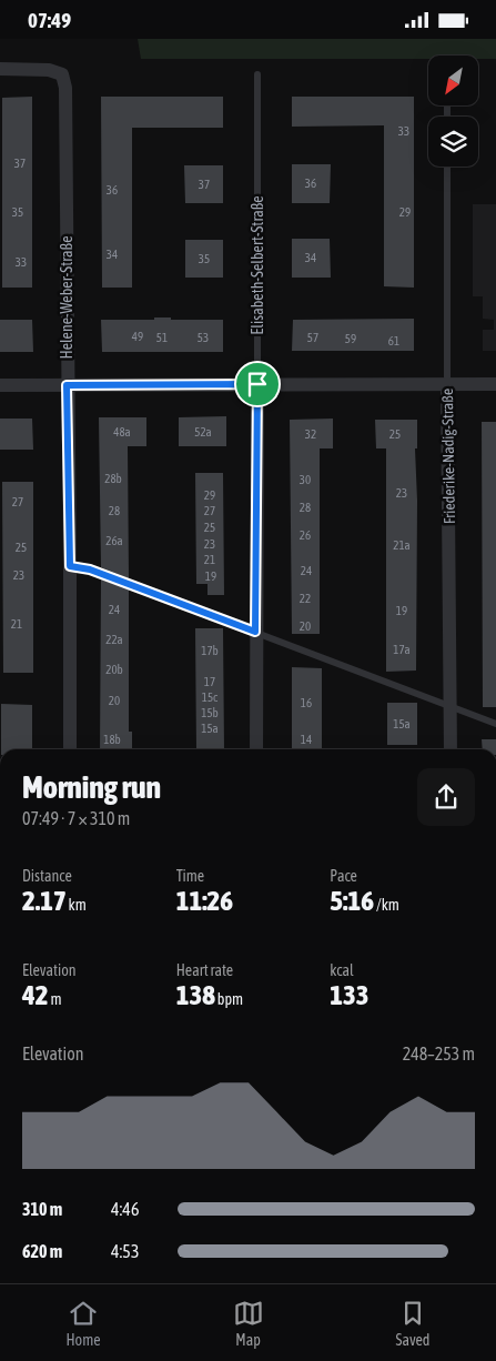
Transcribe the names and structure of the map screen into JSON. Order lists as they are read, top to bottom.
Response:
{
  "streets": {
    "street": ["Elisabeth-Selbert-Straße", "Helene-Weber-Straße", "Friederike-Nadig-Straße"]
  },
  "house_numbers": [
    "33",
    "37",
    "36",
    "37",
    "36",
    "35",
    "29",
    "34",
    "34",
    "35",
    "33",
    "49",
    "51",
    "53",
    "57",
    "59",
    "61",
    "48a",
    "52a",
    "32",
    "25",
    "28b",
    "30",
    "23",
    "29",
    "27",
    "28",
    "28",
    "27",
    "25",
    "26",
    "26a",
    "23",
    "21a",
    "25",
    "21",
    "24",
    "23",
    "19",
    "22",
    "24",
    "19",
    "21",
    "20",
    "22a",
    "17a",
    "17b",
    "20b",
    "17",
    "15c",
    "20",
    "16",
    "15b",
    "15a",
    "15a",
    "18b",
    "14"
  ],
  "north": "bottom left",
  "page": {
    "status": "07:49",
    "heading": ["Morning run", "07:49 · 7 × 310 m"],
    "stats": [
      ["Distance", "2.17 km"],
      ["Time", "11:26"],
      ["Pace", "5:16 /km"],
      ["Elevation", "42 m"],
      ["Heart rate", "138 bpm"],
      ["kcal", "133"]
    ],
    "chart": ["Elevation", "248–253 m"],
    "list": [
      {
        "name": "310 m",
        "note": "4:46"
      },
      {
        "name": "620 m",
        "note": "4:53"
      }
    ],
    "tabs": ["Home", "Map", "Saved"]
  }
}
